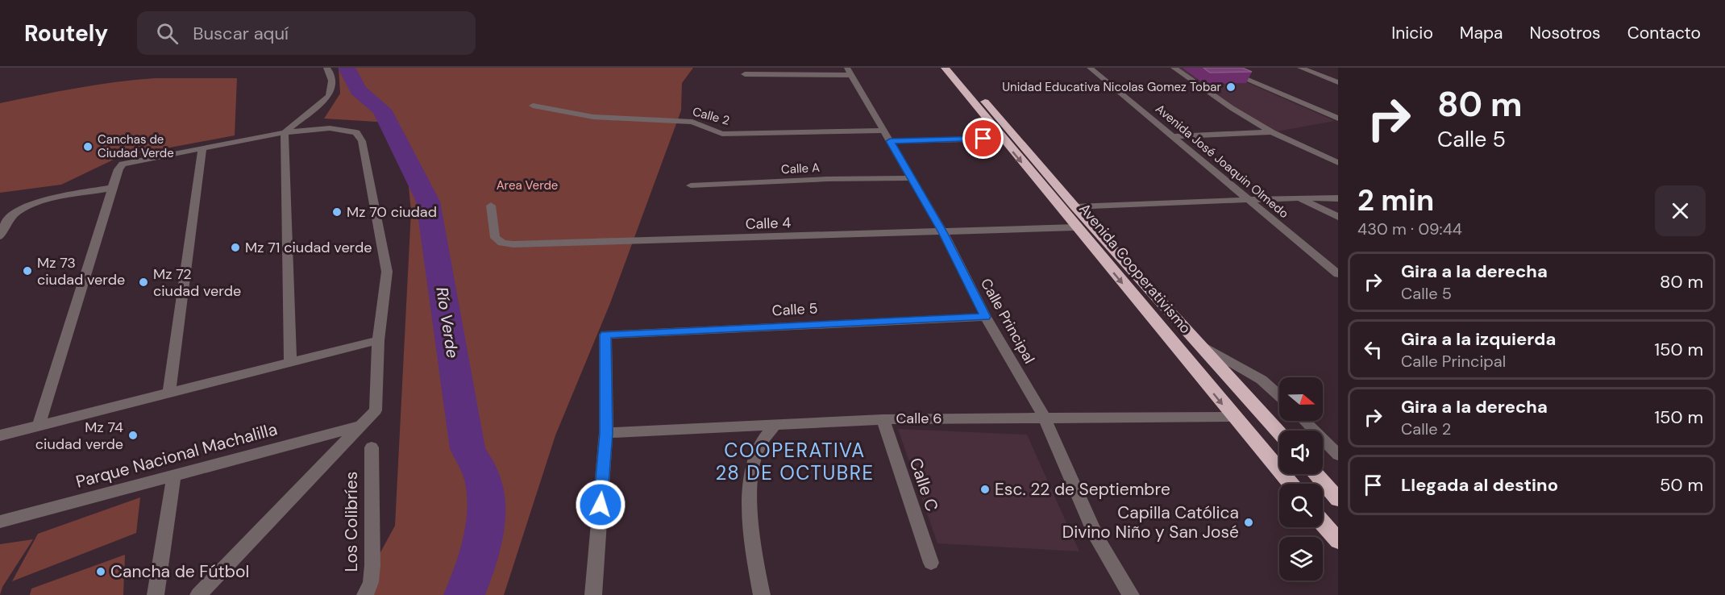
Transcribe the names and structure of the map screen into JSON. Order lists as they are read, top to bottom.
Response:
{
  "streets": {
    "highway": ["Avenida Cooperativismo"],
    "street": [
      "Calle 2",
      "Avenida José Joaquin Olmedo",
      "Calle A",
      "Calle 4",
      "Calle 5",
      "Calle Principal",
      "Calle 6",
      "Parque Nacional Machalilla",
      "Calle C",
      "Los Colibríes"
    ]
  },
  "crossings": [
    ["Calle 2", "Avenida Cooperativismo"],
    ["Calle 2", "Calle Principal"],
    ["Calle A", "Calle Principal"],
    ["Calle 4", "Avenida Cooperativismo"],
    ["Calle 4", "Calle Principal"],
    ["Avenida Cooperativismo", "Calle 6"],
    ["Calle 5", "Calle Principal"],
    ["Calle 5", "Calle 6"],
    ["Calle Principal", "Calle 6"],
    ["Calle 6", "Calle C"]
  ],
  "districts": ["COOPERATIVA 28 DE OCTUBRE"],
  "water": ["Río Verde"],
  "parks": ["Area Verde"],
  "places": [
    "Unidad Educativa Nicolas Gomez Tobar",
    "Canchas de Ciudad Verde",
    "Mz 70 ciudad",
    "Mz 71 ciudad verde",
    "Mz 73 ciudad verde",
    "Mz 72 ciudad verde",
    "Mz 74 ciudad verde",
    "Esc. 22 de Septiembre",
    "Capilla Católica Divino Niño y San José",
    "Cancha de Fútbol"
  ],
  "north": "right",
  "page": {
    "header": "Routely",
    "search": "Buscar aquí",
    "nav": [
      "Inicio",
      "Mapa",
      "Nosotros",
      "Contacto"
    ],
    "turn": ["80 m", "Calle 5"],
    "heading": ["2 min", "430 m · 09:44"],
    "list": [
      {
        "name": "Gira a la derecha",
        "note": "Calle 5",
        "value": "80 m"
      },
      {
        "name": "Gira a la izquierda",
        "note": "Calle Principal",
        "value": "150 m"
      },
      {
        "name": "Gira a la derecha",
        "note": "Calle 2",
        "value": "150 m"
      },
      {
        "name": "Llegada al destino",
        "value": "50 m"
      }
    ]
  }
}
